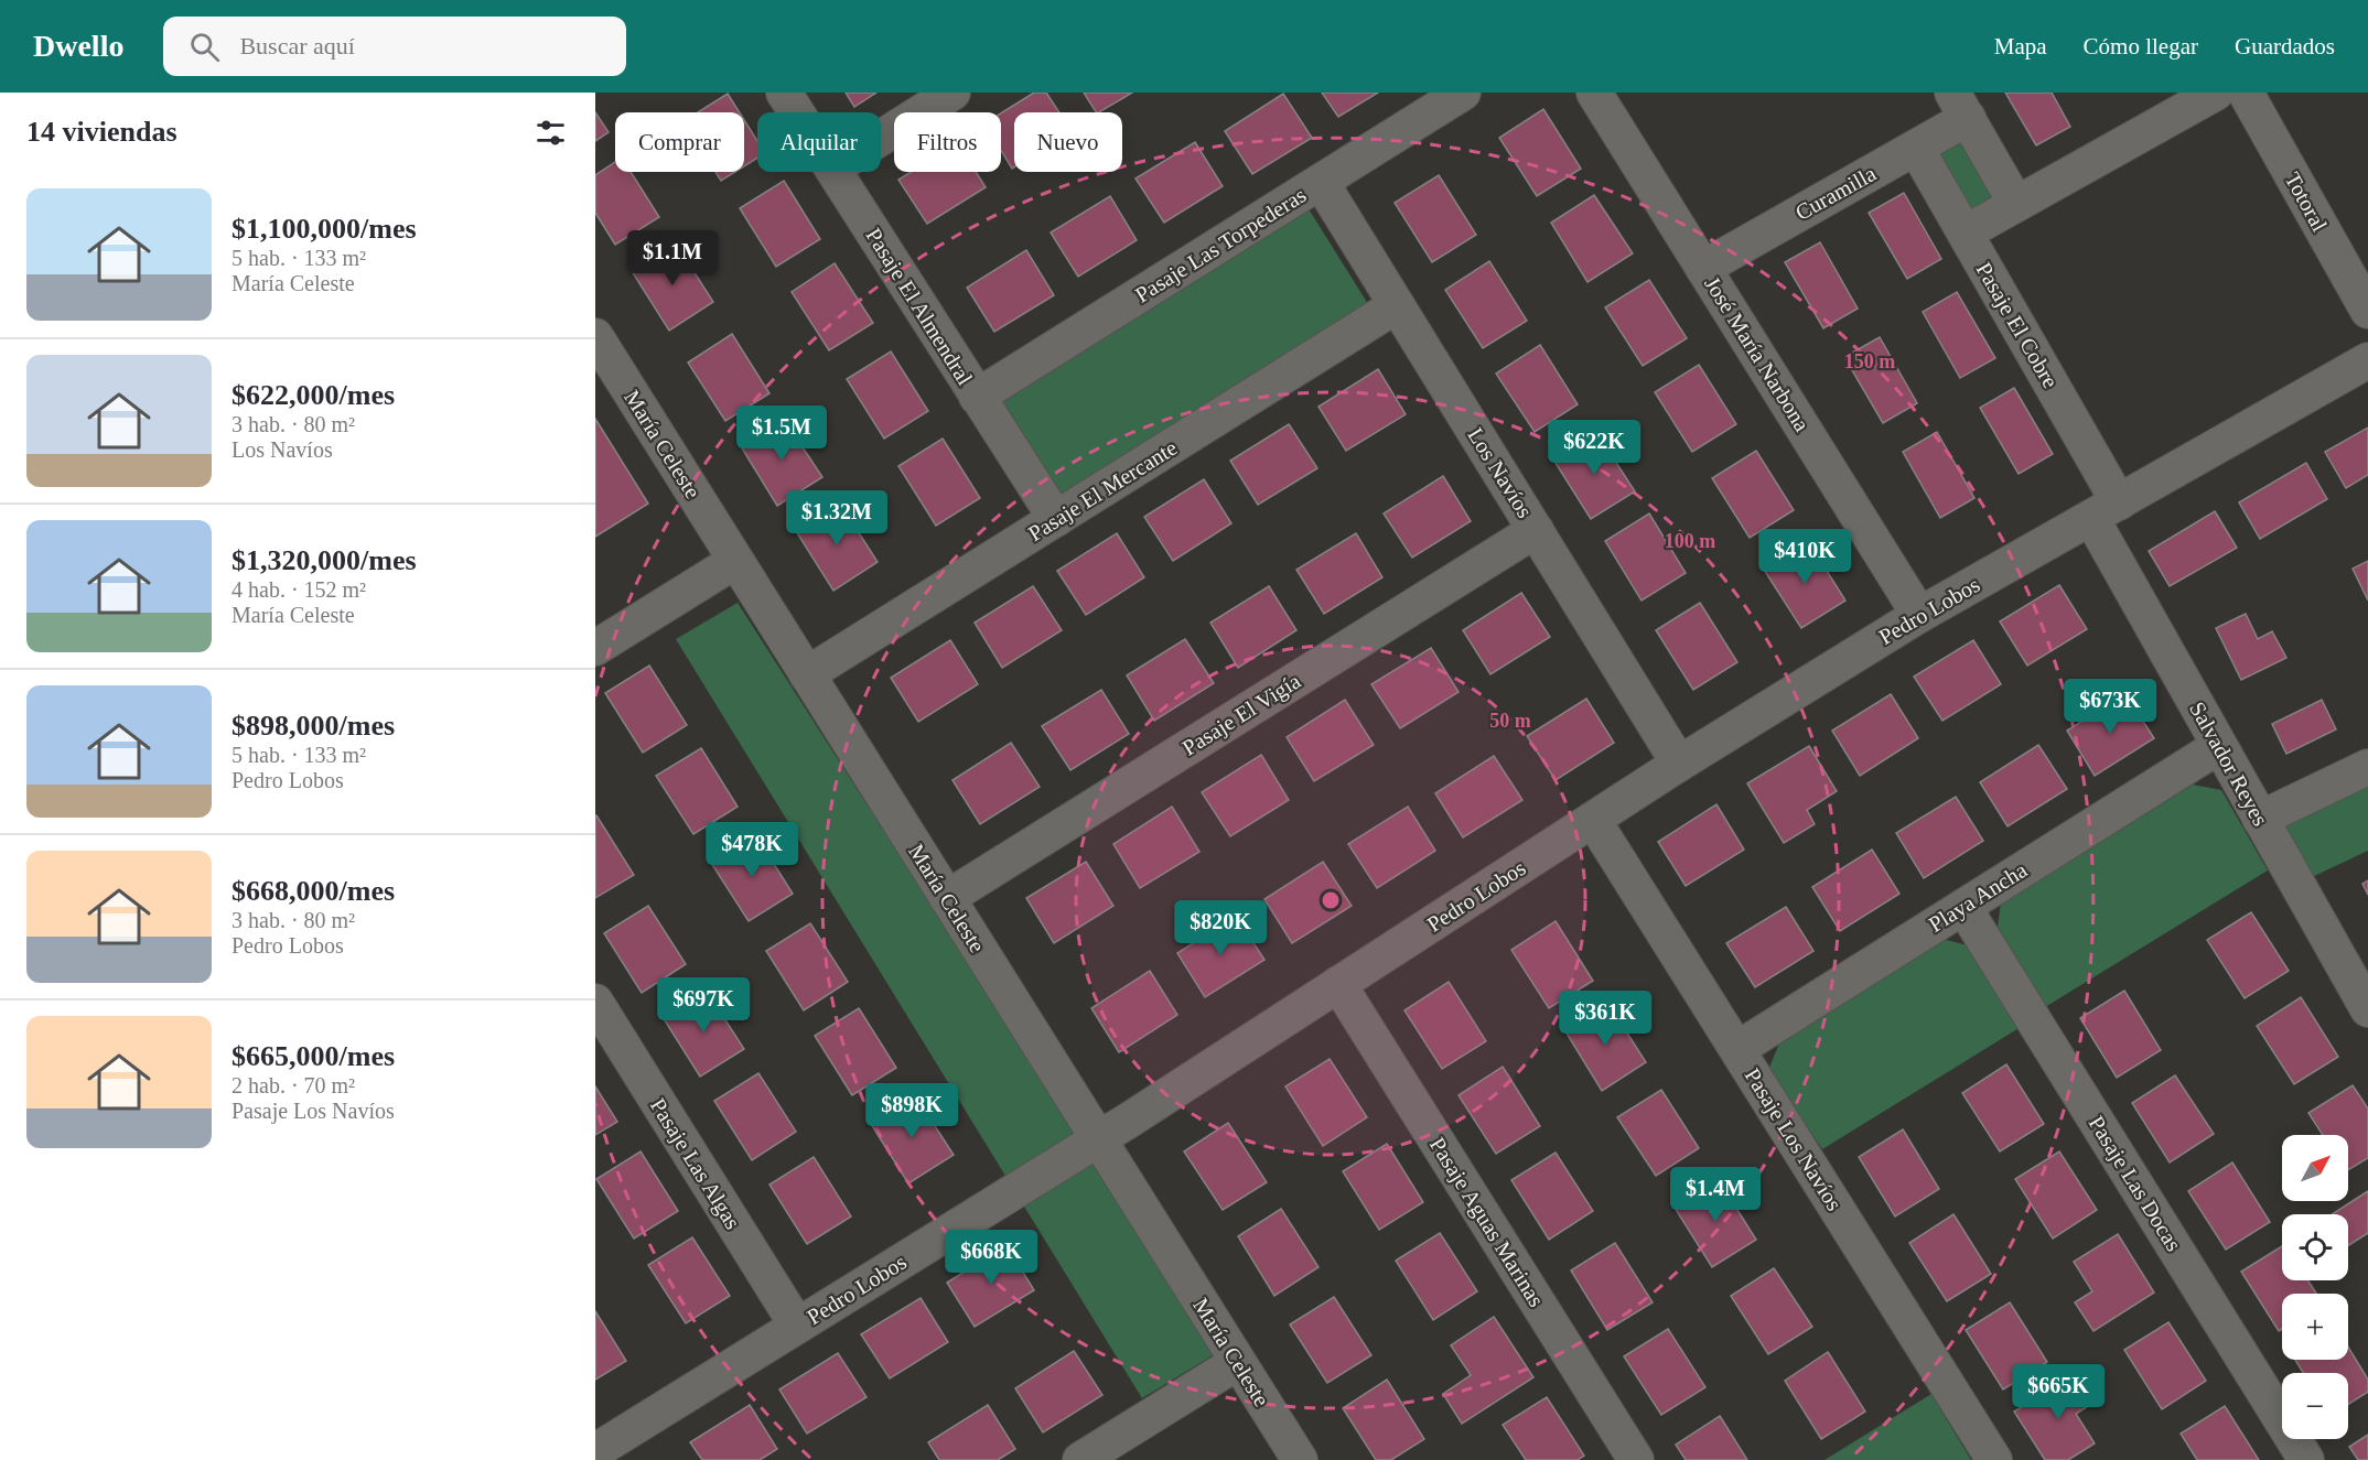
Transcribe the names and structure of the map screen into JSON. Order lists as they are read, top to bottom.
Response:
{
  "streets": {
    "street": [
      "Curamilla",
      "Totoral",
      "Pasaje Las Torpederas",
      "Pasaje El Almendral",
      "Pasaje El Cobre",
      "José María Narbona",
      "María Celeste",
      "Los Navíos",
      "Pasaje El Mercante",
      "Pedro Lobos",
      "Pasaje El Vigía",
      "Salvador Reyes",
      "Playa Ancha",
      "Pasaje Los Navíos",
      "Pasaje Las Algas",
      "Pasaje Las Docas",
      "Pasaje Aguas Marinas"
    ]
  },
  "crossings": [
    ["Curamilla", "Pasaje El Cobre"],
    ["Curamilla", "José María Narbona"],
    ["Pasaje Las Torpederas", "Pasaje El Almendral"],
    ["Pasaje Las Torpederas", "Los Navíos"],
    ["Pasaje El Almendral", "Pasaje El Mercante"],
    ["Pasaje El Cobre", "Pedro Lobos"],
    ["Pasaje El Cobre", "Salvador Reyes"],
    ["José María Narbona", "Pedro Lobos"],
    ["María Celeste", "Pasaje El Mercante"],
    ["María Celeste", "Pedro Lobos"],
    ["María Celeste", "Pasaje El Vigía"],
    ["Los Navíos", "Pasaje El Mercante"],
    ["Los Navíos", "Pedro Lobos"],
    ["Los Navíos", "Pasaje El Vigía"],
    ["Pedro Lobos", "Salvador Reyes"],
    ["Pedro Lobos", "Pasaje Los Navíos"],
    ["Pedro Lobos", "Pasaje Las Algas"],
    ["Pedro Lobos", "Pasaje Aguas Marinas"],
    ["Salvador Reyes", "Playa Ancha"],
    ["Playa Ancha", "Pasaje Los Navíos"],
    ["Playa Ancha", "Pasaje Las Docas"]
  ],
  "north": "top right",
  "page": {
    "header": "Dwello",
    "search": "Buscar aquí",
    "nav": ["Mapa", "Cómo llegar", "Guardados"],
    "heading": "14 viviendas",
    "chip": [
      "Comprar",
      "Alquilar",
      "Filtros",
      "Nuevo"
    ],
    "list": [
      {
        "name": "$1,100,000/mes",
        "note": "5 hab. · 133 m² · María Celeste"
      },
      {
        "name": "$622,000/mes",
        "note": "3 hab. · 80 m² · Los Navíos"
      },
      {
        "name": "$1,320,000/mes",
        "note": "4 hab. · 152 m² · María Celeste"
      },
      {
        "name": "$898,000/mes",
        "note": "5 hab. · 133 m² · Pedro Lobos"
      },
      {
        "name": "$668,000/mes",
        "note": "3 hab. · 80 m² · Pedro Lobos"
      },
      {
        "name": "$665,000/mes",
        "note": "2 hab. · 70 m² · Pasaje Los Navíos"
      }
    ],
    "price": [
      "$1.1M",
      "$1.5M",
      "$622K",
      "$1.32M",
      "$410K",
      "$673K",
      "$478K",
      "$820K",
      "$697K",
      "$361K",
      "$898K",
      "$1.4M",
      "$668K",
      "$665K"
    ],
    "map_buttons": ["+", "−"]
  },
  "rings": ["150 m", "100 m", "50 m"]
}
